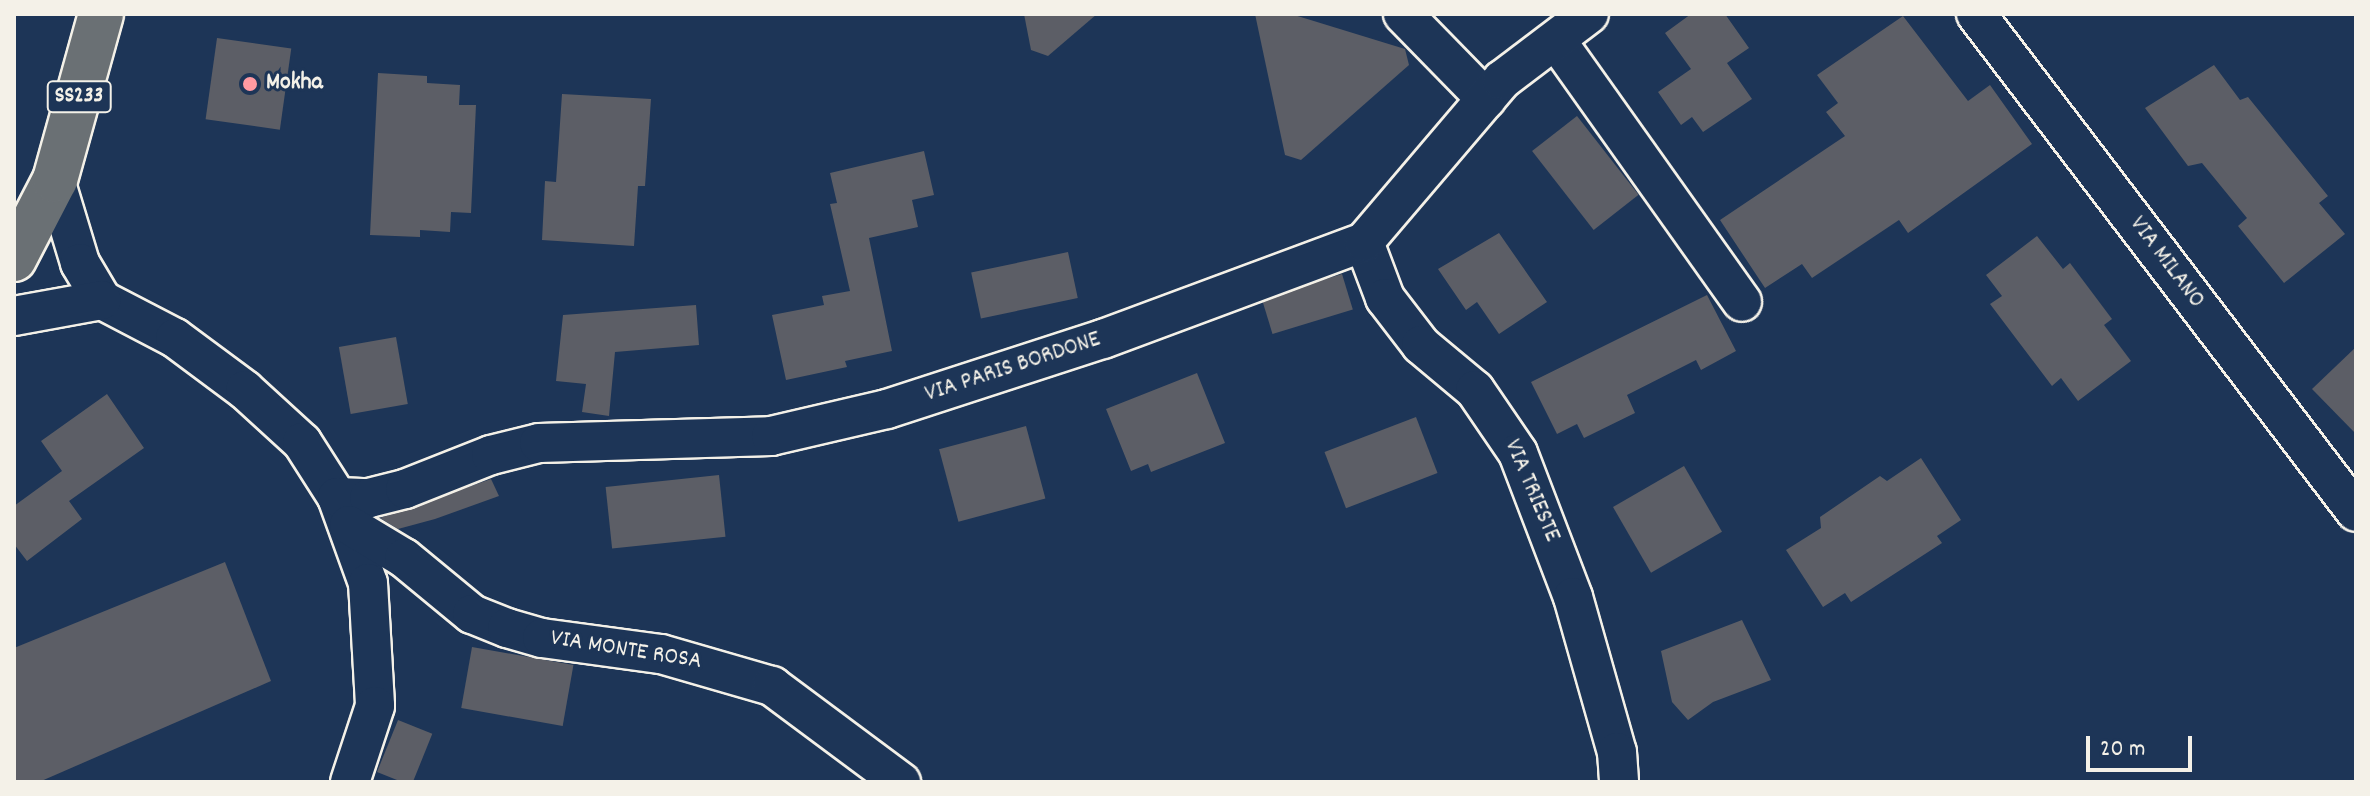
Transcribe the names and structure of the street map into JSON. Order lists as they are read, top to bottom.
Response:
{
  "streets": {
    "main road": ["SS233"],
    "street": [
      "VIA MILANO",
      "VIA PARIS BORDONE",
      "VIA TRIESTE",
      "VIA MONTE ROSA"
    ]
  },
  "crossings": [
    ["VIA PARIS BORDONE", "VIA TRIESTE"],
    ["VIA PARIS BORDONE", "VIA MONTE ROSA"]
  ],
  "places": ["Mokha"],
  "scale_bar": "20 m"
}
